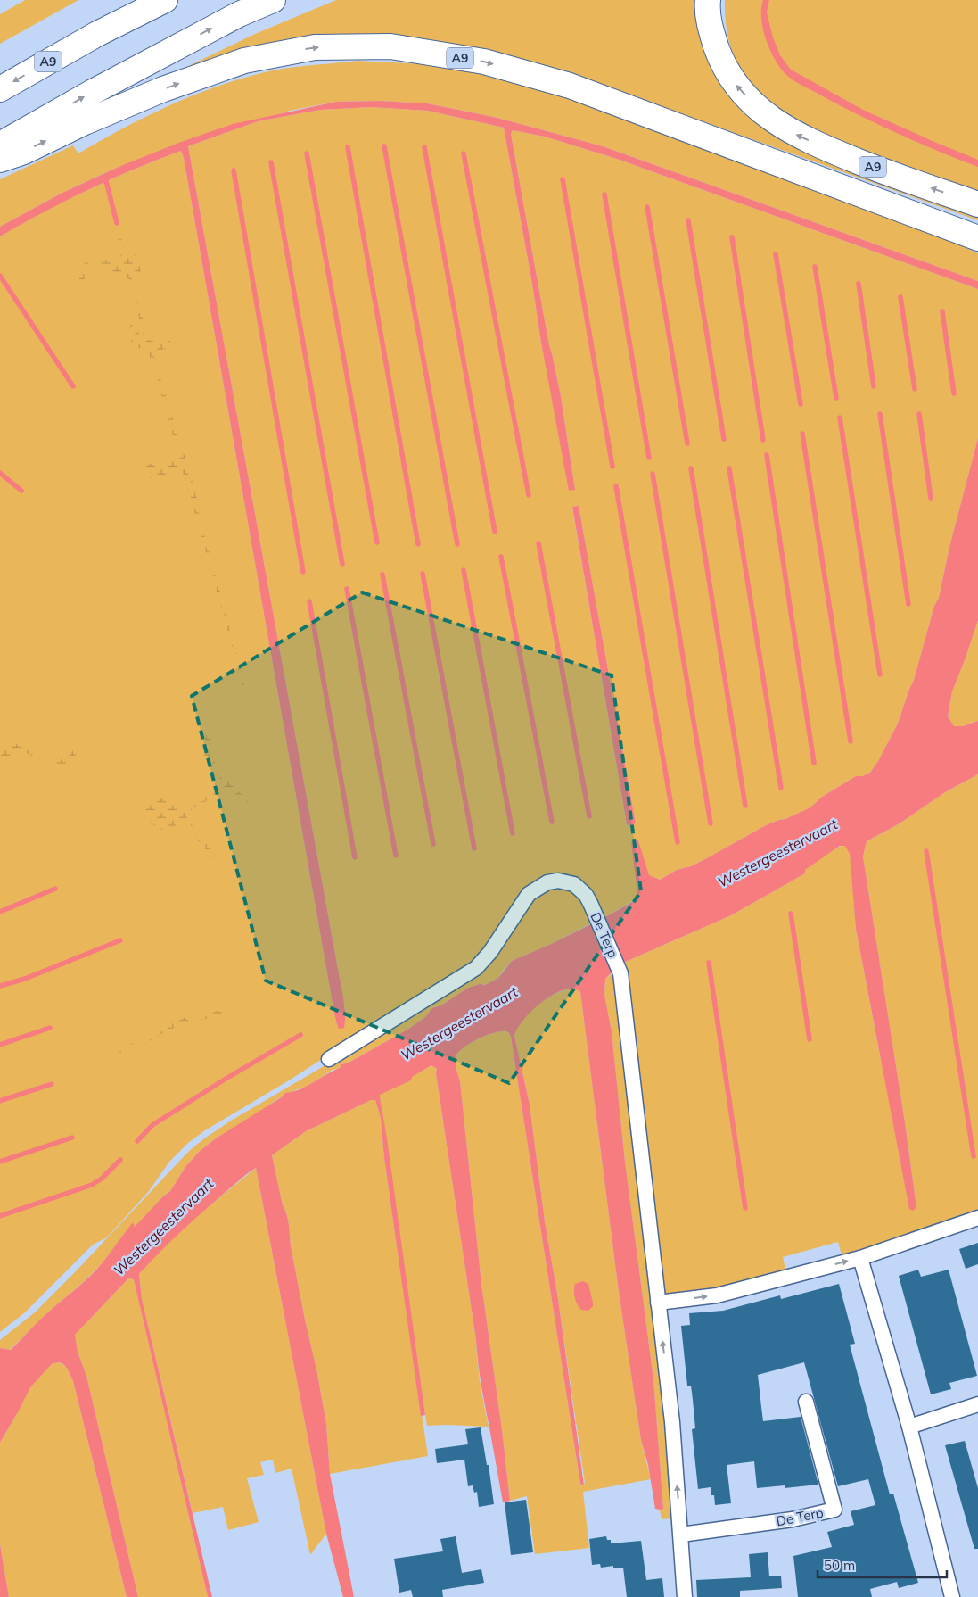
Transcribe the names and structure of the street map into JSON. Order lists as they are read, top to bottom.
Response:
{
  "streets": {
    "highway": ["A9"],
    "street": ["De Terp"]
  },
  "water": ["Westergeestervaart"],
  "scale_bar": "50 m"
}
